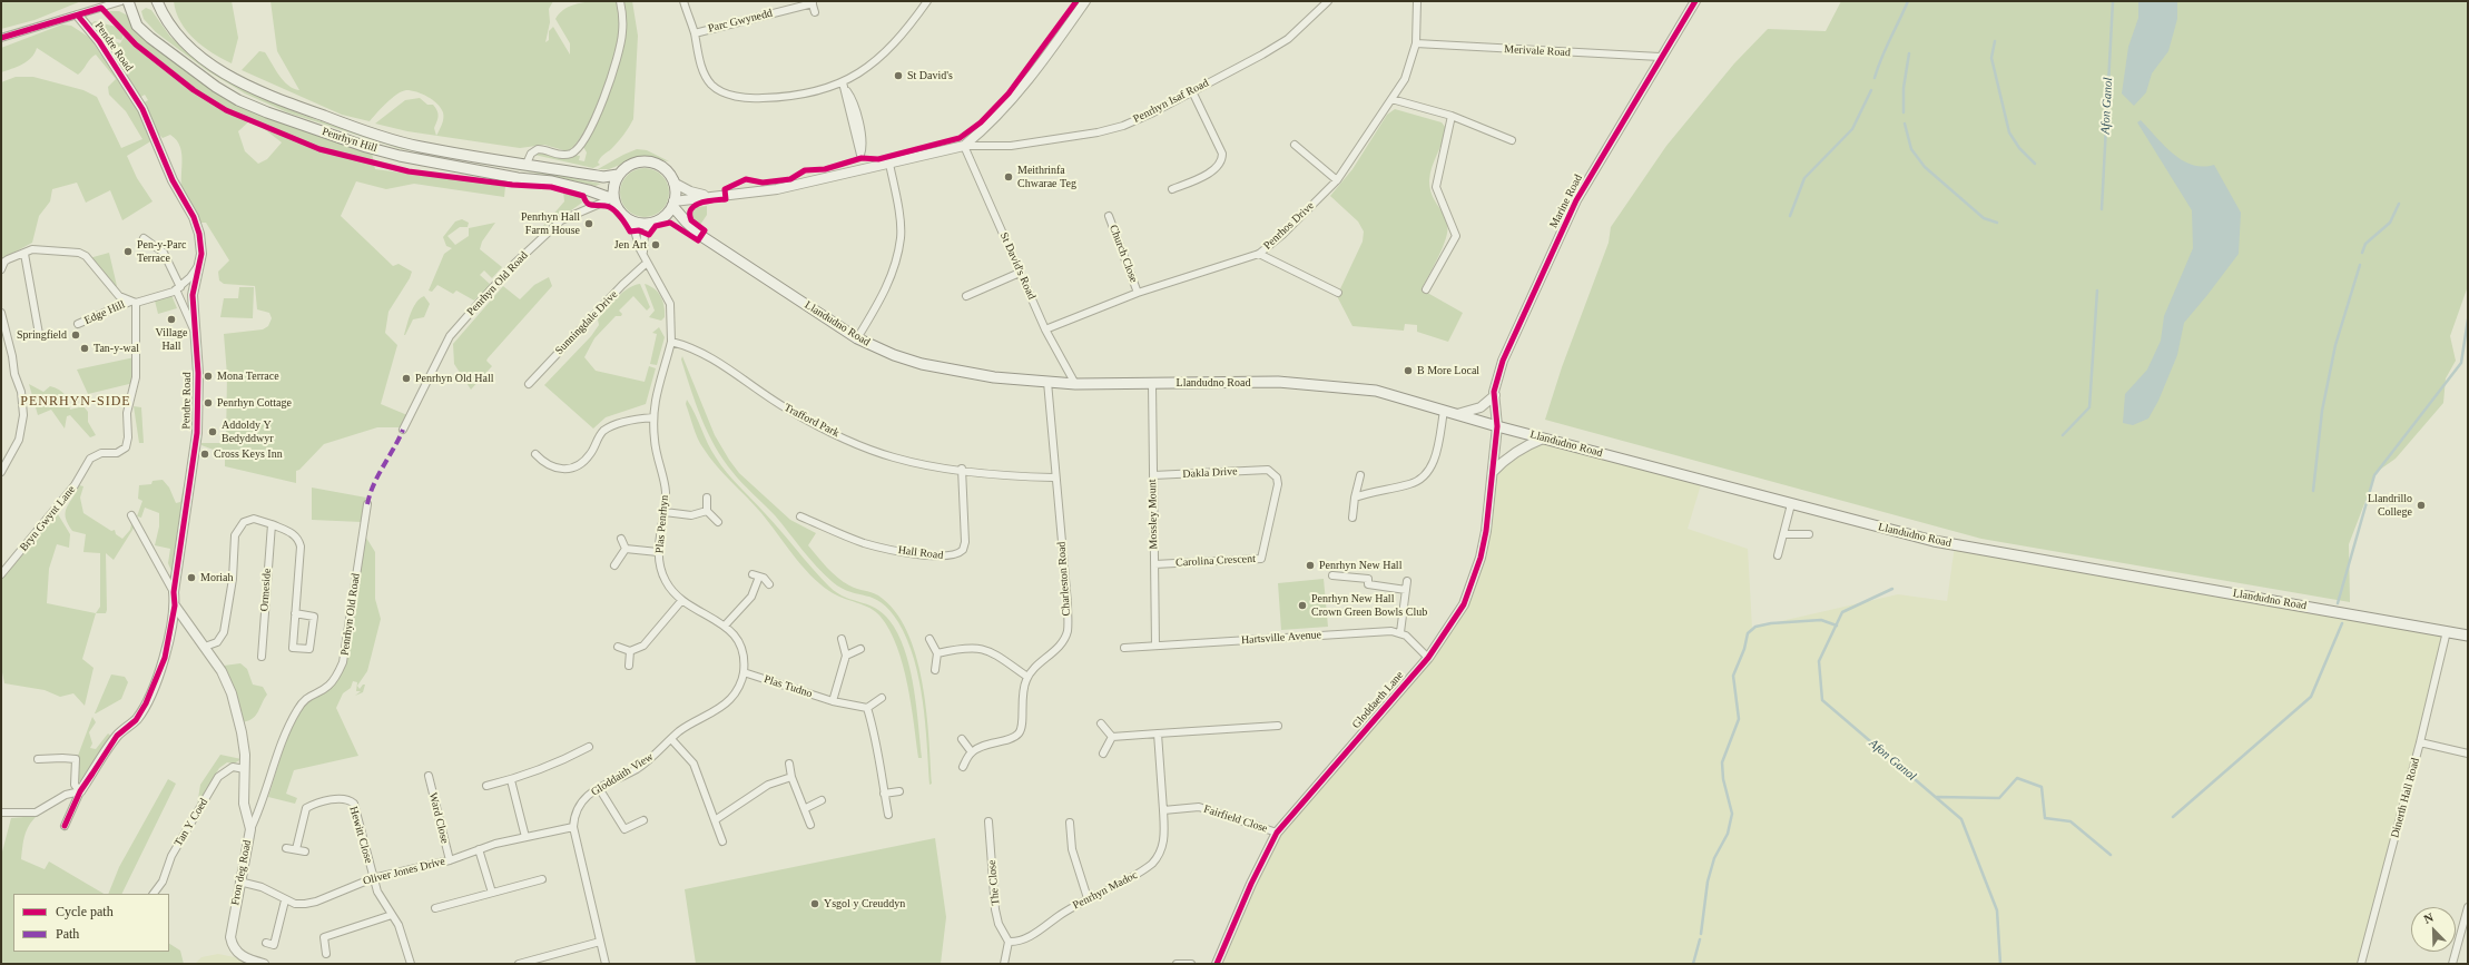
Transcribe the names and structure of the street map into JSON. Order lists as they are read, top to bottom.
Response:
{
  "streets": {
    "main road": ["Penrhyn Hill", "Llandudno Road"],
    "street": [
      "Parc Gwynedd",
      "Pendre Road",
      "Merivale Road",
      "Penrhyn Isaf Road",
      "Marine Road",
      "Penrhos Drive",
      "Church Close",
      "St David's Road",
      "Penrhyn Old Road",
      "Edge Hill",
      "Sunningdale Drive",
      "Trafford Park",
      "Dakla Drive",
      "Mossley Mount",
      "Bryn Gwynt Lane",
      "Plas Penrhyn",
      "Hall Road",
      "Carolina Crescent",
      "Charleston Road",
      "Ormeside",
      "Hartsville Avenue",
      "Plas Tudno",
      "Gloddaeth Lane",
      "Gloddaith View",
      "Dinerth Hall Road",
      "Ward Close",
      "Fairfield Close",
      "Tan Y Coed",
      "Hewitt Close",
      "Oliver Jones Drive",
      "Fron deg Road",
      "The Close",
      "Penrhyn Madoc"
    ]
  },
  "crossings": [
    ["Pendre Road", "Fron deg Road"],
    ["Merivale Road", "Marine Road"],
    ["Merivale Road", "Penrhos Drive"],
    ["Penrhyn Isaf Road", "St David's Road"],
    ["Penrhyn Hill", "Penrhyn Old Road"],
    ["Penrhyn Hill", "Llandudno Road"],
    ["Marine Road", "Llandudno Road"],
    ["Marine Road", "Gloddaeth Lane"],
    ["Penrhos Drive", "Church Close"],
    ["Penrhos Drive", "St David's Road"],
    ["St David's Road", "Llandudno Road"],
    ["Penrhyn Old Road", "Llandudno Road"],
    ["Penrhyn Old Road", "Fron deg Road"],
    ["Edge Hill", "Bryn Gwynt Lane"],
    ["Llandudno Road", "Mossley Mount"],
    ["Llandudno Road", "Charleston Road"],
    ["Llandudno Road", "Gloddaeth Lane"],
    ["Llandudno Road", "Dinerth Hall Road"],
    ["Trafford Park", "Plas Penrhyn"],
    ["Trafford Park", "Hall Road"],
    ["Trafford Park", "Charleston Road"],
    ["Dakla Drive", "Mossley Mount"],
    ["Dakla Drive", "Carolina Crescent"],
    ["Mossley Mount", "Carolina Crescent"],
    ["Mossley Mount", "Hartsville Avenue"],
    ["Plas Penrhyn", "Plas Tudno"],
    ["Plas Penrhyn", "Gloddaith View"],
    ["Plas Tudno", "Gloddaith View"],
    ["Gloddaeth Lane", "Fairfield Close"],
    ["Gloddaith View", "Oliver Jones Drive"],
    ["Ward Close", "Oliver Jones Drive"],
    ["Fairfield Close", "Penrhyn Madoc"],
    ["Tan Y Coed", "Fron deg Road"],
    ["Hewitt Close", "Oliver Jones Drive"],
    ["Oliver Jones Drive", "Fron deg Road"],
    ["The Close", "Penrhyn Madoc"]
  ],
  "districts": ["PENRHYN-SIDE"],
  "water": ["Afon Ganol"],
  "places": [
    "St David's",
    "Meithrinfa Chwarae Teg",
    "Penrhyn Hall Farm House",
    "Jen Art",
    "Pen-y-Parc Terrace",
    "Village Hall",
    "Springfield",
    "Tan-y-wal",
    "B More Local",
    "Mona Terrace",
    "Penrhyn Old Hall",
    "Penrhyn Cottage",
    "Addoldy Y Bedyddwyr",
    "Cross Keys Inn",
    "Llandrillo College",
    "Penrhyn New Hall",
    "Moriah",
    "Penrhyn New Hall Crown Green Bowls Club",
    "Ysgol y Creuddyn"
  ],
  "legend": ["Cycle path", "Path"],
  "north": "top left"
}
